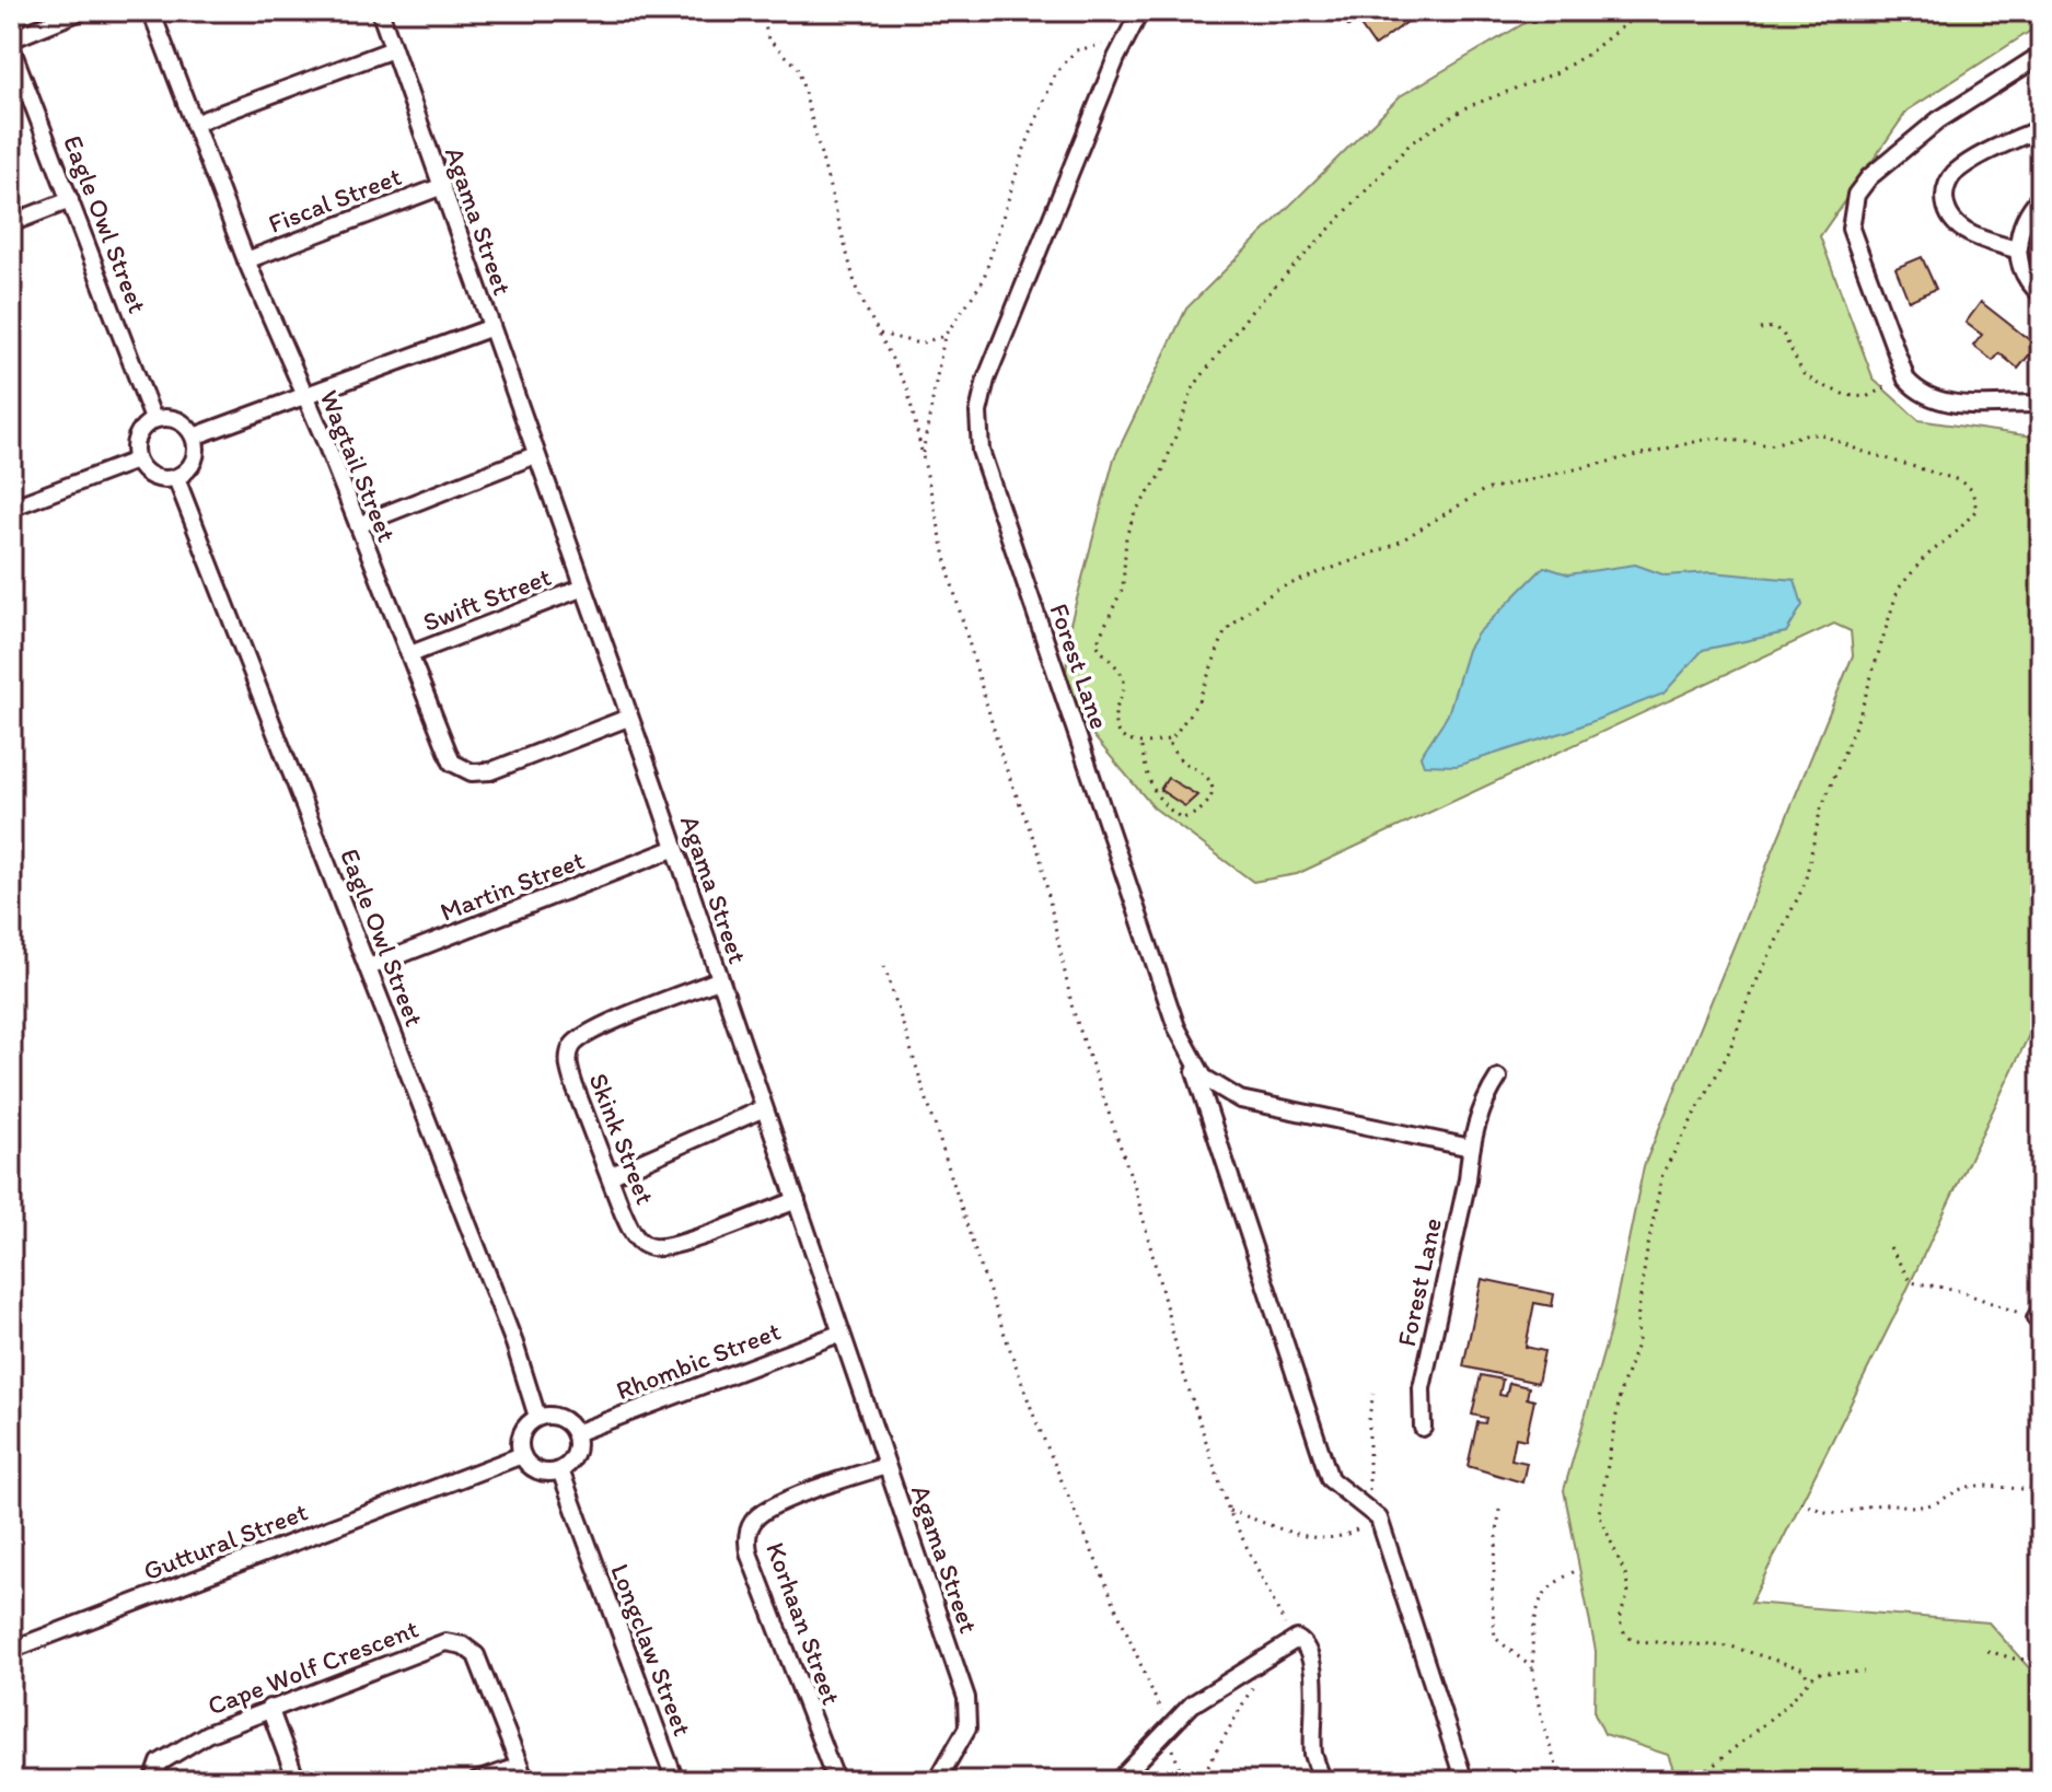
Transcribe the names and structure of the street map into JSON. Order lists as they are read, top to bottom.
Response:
{
  "streets": {
    "street": [
      "Fiscal Street",
      "Agama Street",
      "Eagle Owl Street",
      "Wagtail Street",
      "Swift Street",
      "Forest Lane",
      "Martin Street",
      "Skink Street",
      "Rhombic Street",
      "Guttural Street",
      "Korhaan Street",
      "Longclaw Street",
      "Cape Wolf Crescent"
    ]
  },
  "crossings": [
    ["Fiscal Street", "Agama Street"],
    ["Fiscal Street", "Wagtail Street"],
    ["Agama Street", "Wagtail Street"],
    ["Agama Street", "Swift Street"],
    ["Agama Street", "Martin Street"],
    ["Agama Street", "Skink Street"],
    ["Agama Street", "Rhombic Street"],
    ["Agama Street", "Korhaan Street"],
    ["Eagle Owl Street", "Martin Street"],
    ["Eagle Owl Street", "Rhombic Street"],
    ["Eagle Owl Street", "Guttural Street"],
    ["Eagle Owl Street", "Longclaw Street"],
    ["Wagtail Street", "Swift Street"],
    ["Rhombic Street", "Guttural Street"],
    ["Rhombic Street", "Longclaw Street"],
    ["Guttural Street", "Longclaw Street"]
  ]
}
